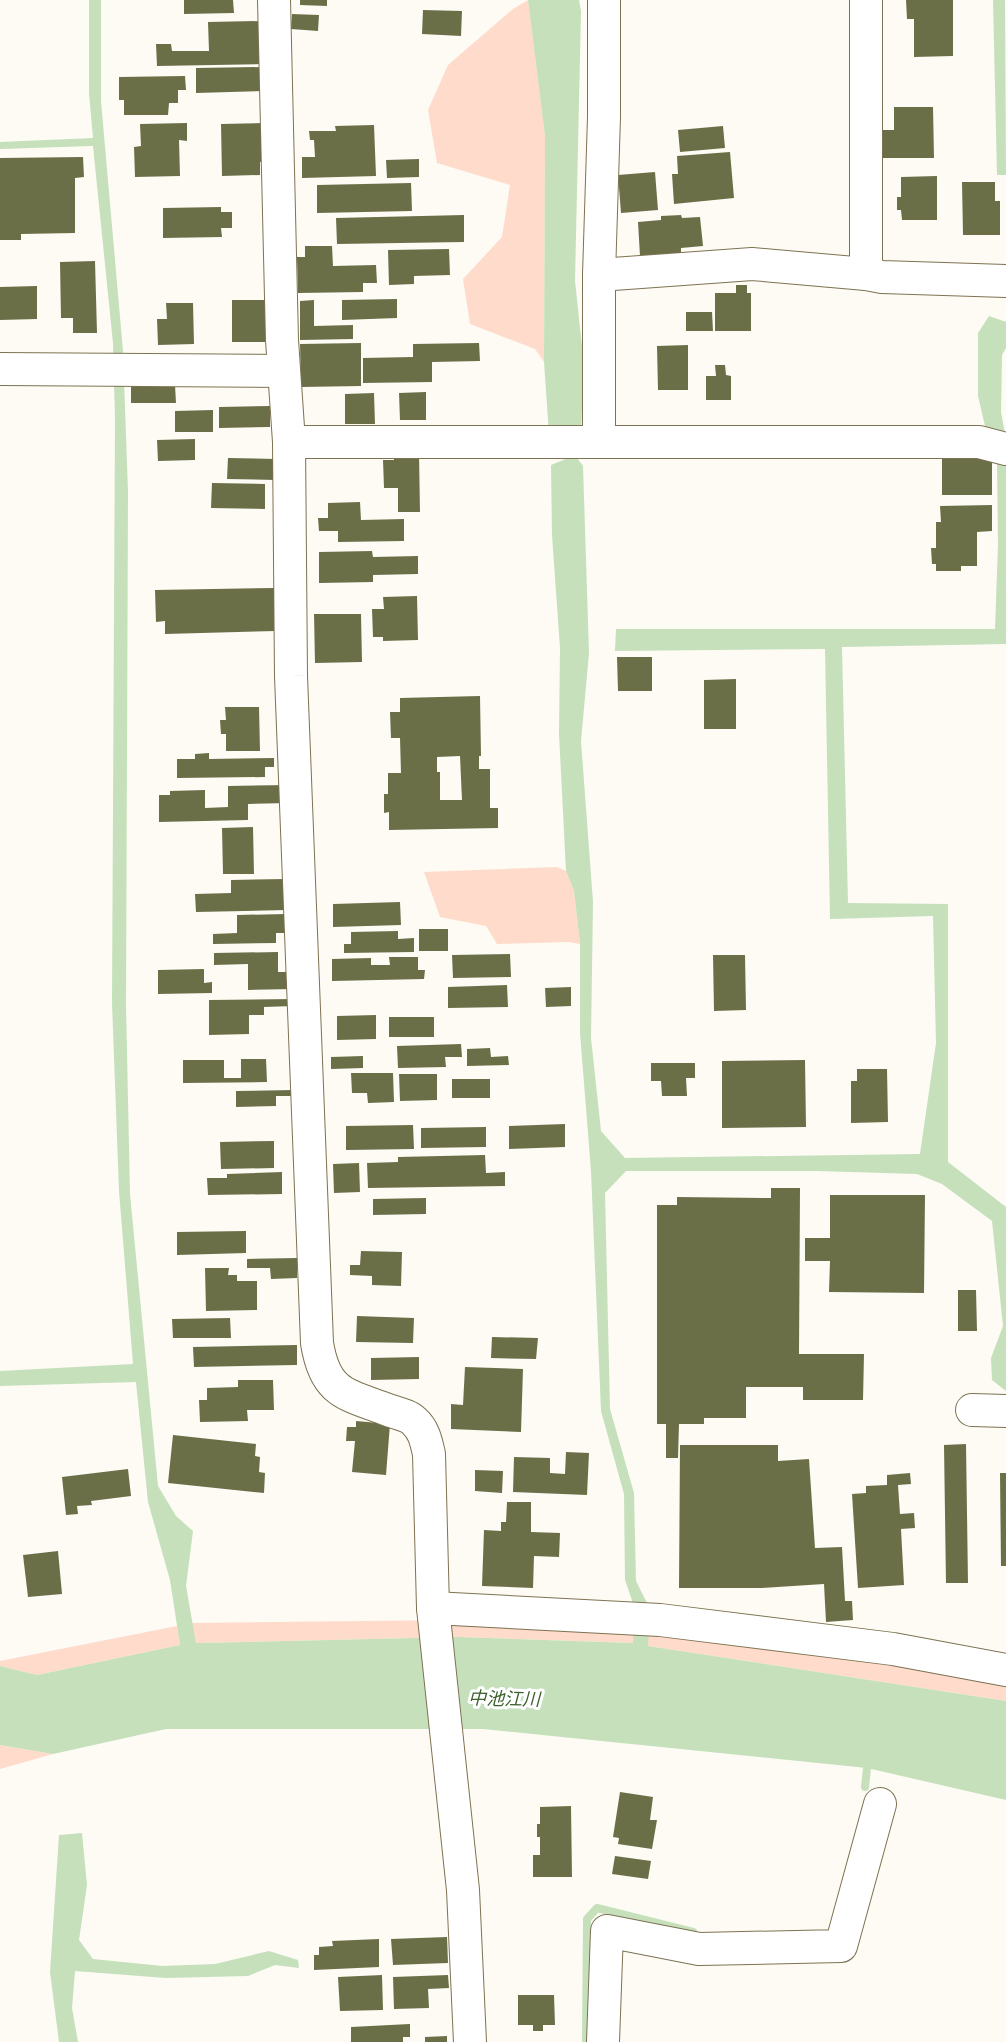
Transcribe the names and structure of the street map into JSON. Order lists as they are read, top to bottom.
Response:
{
  "water": ["中池江川"]
}
